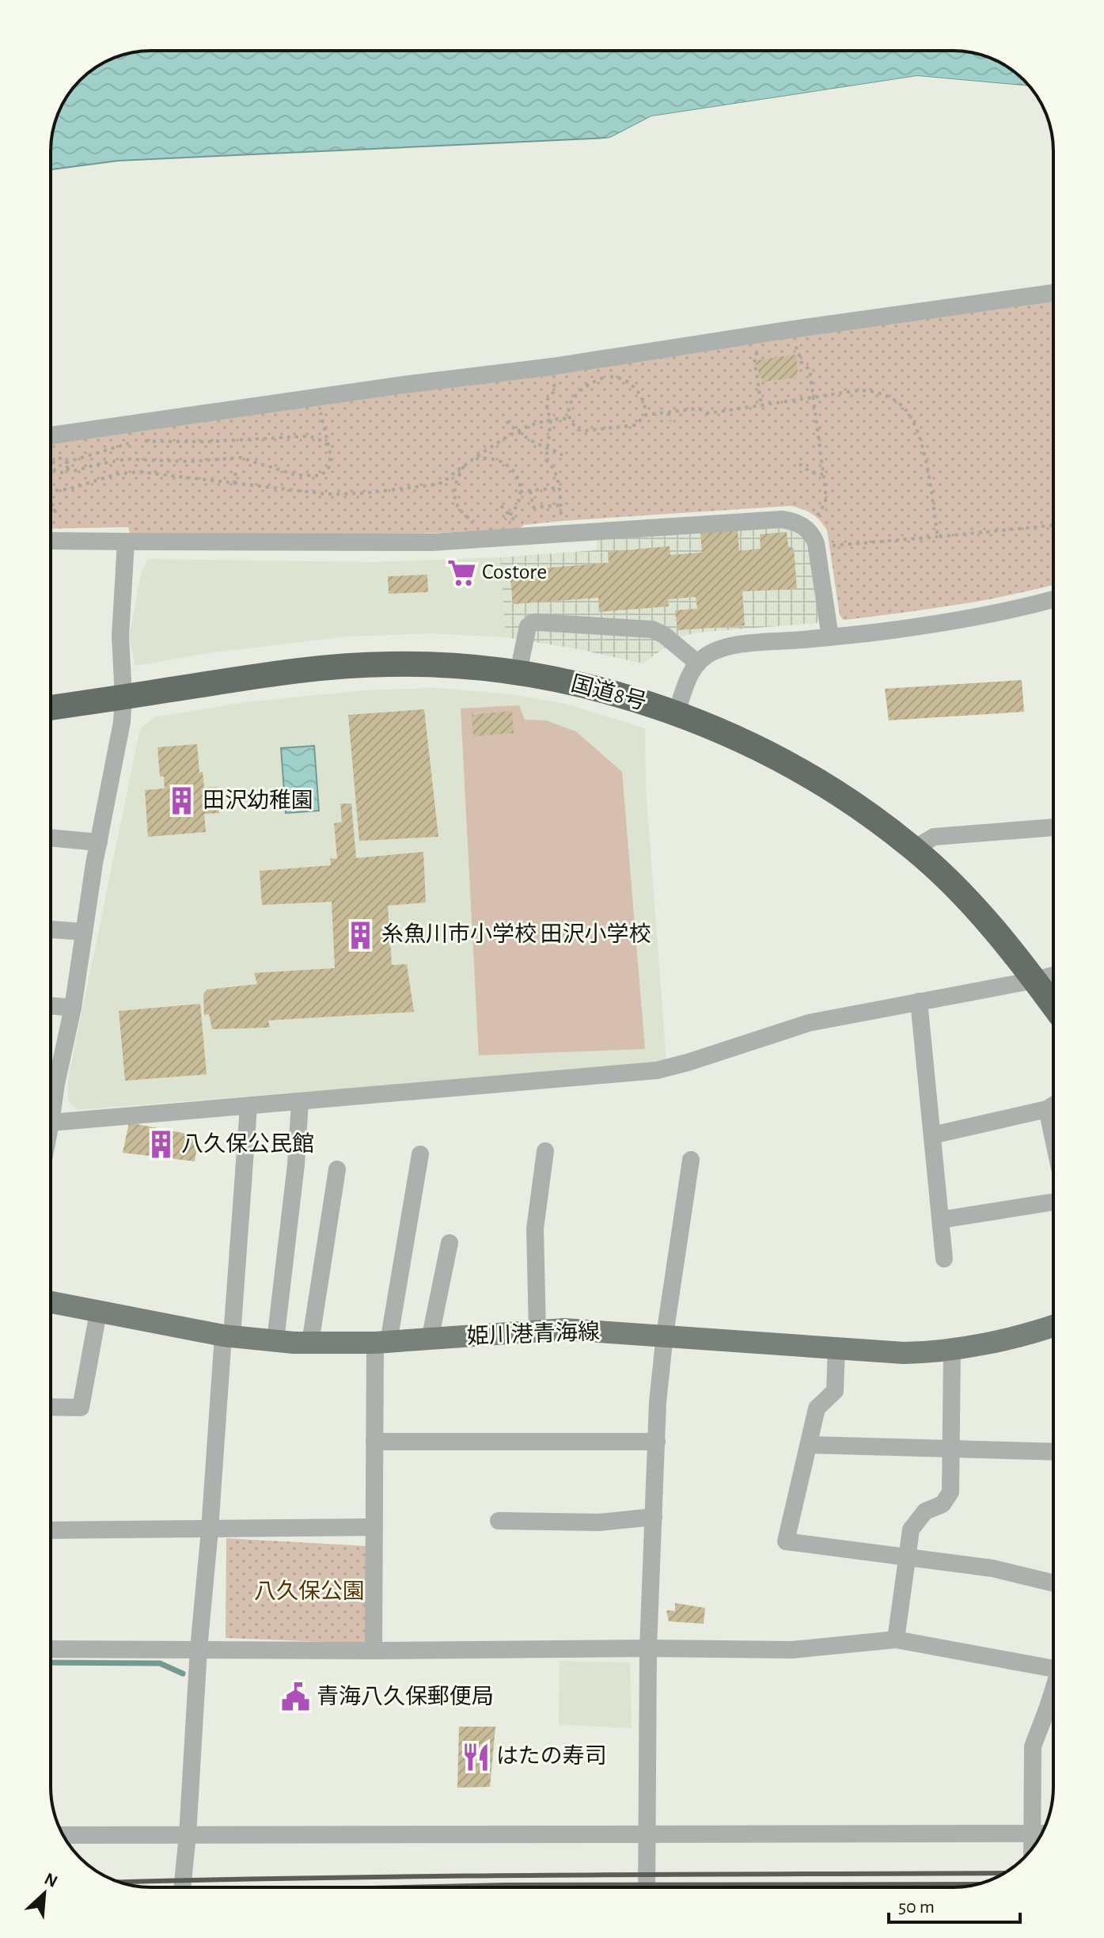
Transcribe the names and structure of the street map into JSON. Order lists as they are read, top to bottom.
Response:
{
  "streets": {
    "highway": ["国道8号"],
    "main road": ["姫川港青海線"]
  },
  "parks": ["八久保公園"],
  "places": {
    "supermarket": ["Costore"],
    "building": ["田沢幼稚園", "糸魚川市小学校 田沢小学校", "八久保公民館"],
    "public building": ["青海八久保郵便局"],
    "restaurant": ["はたの寿司"]
  },
  "scale_bar": "50 m",
  "north": "top right"
}
